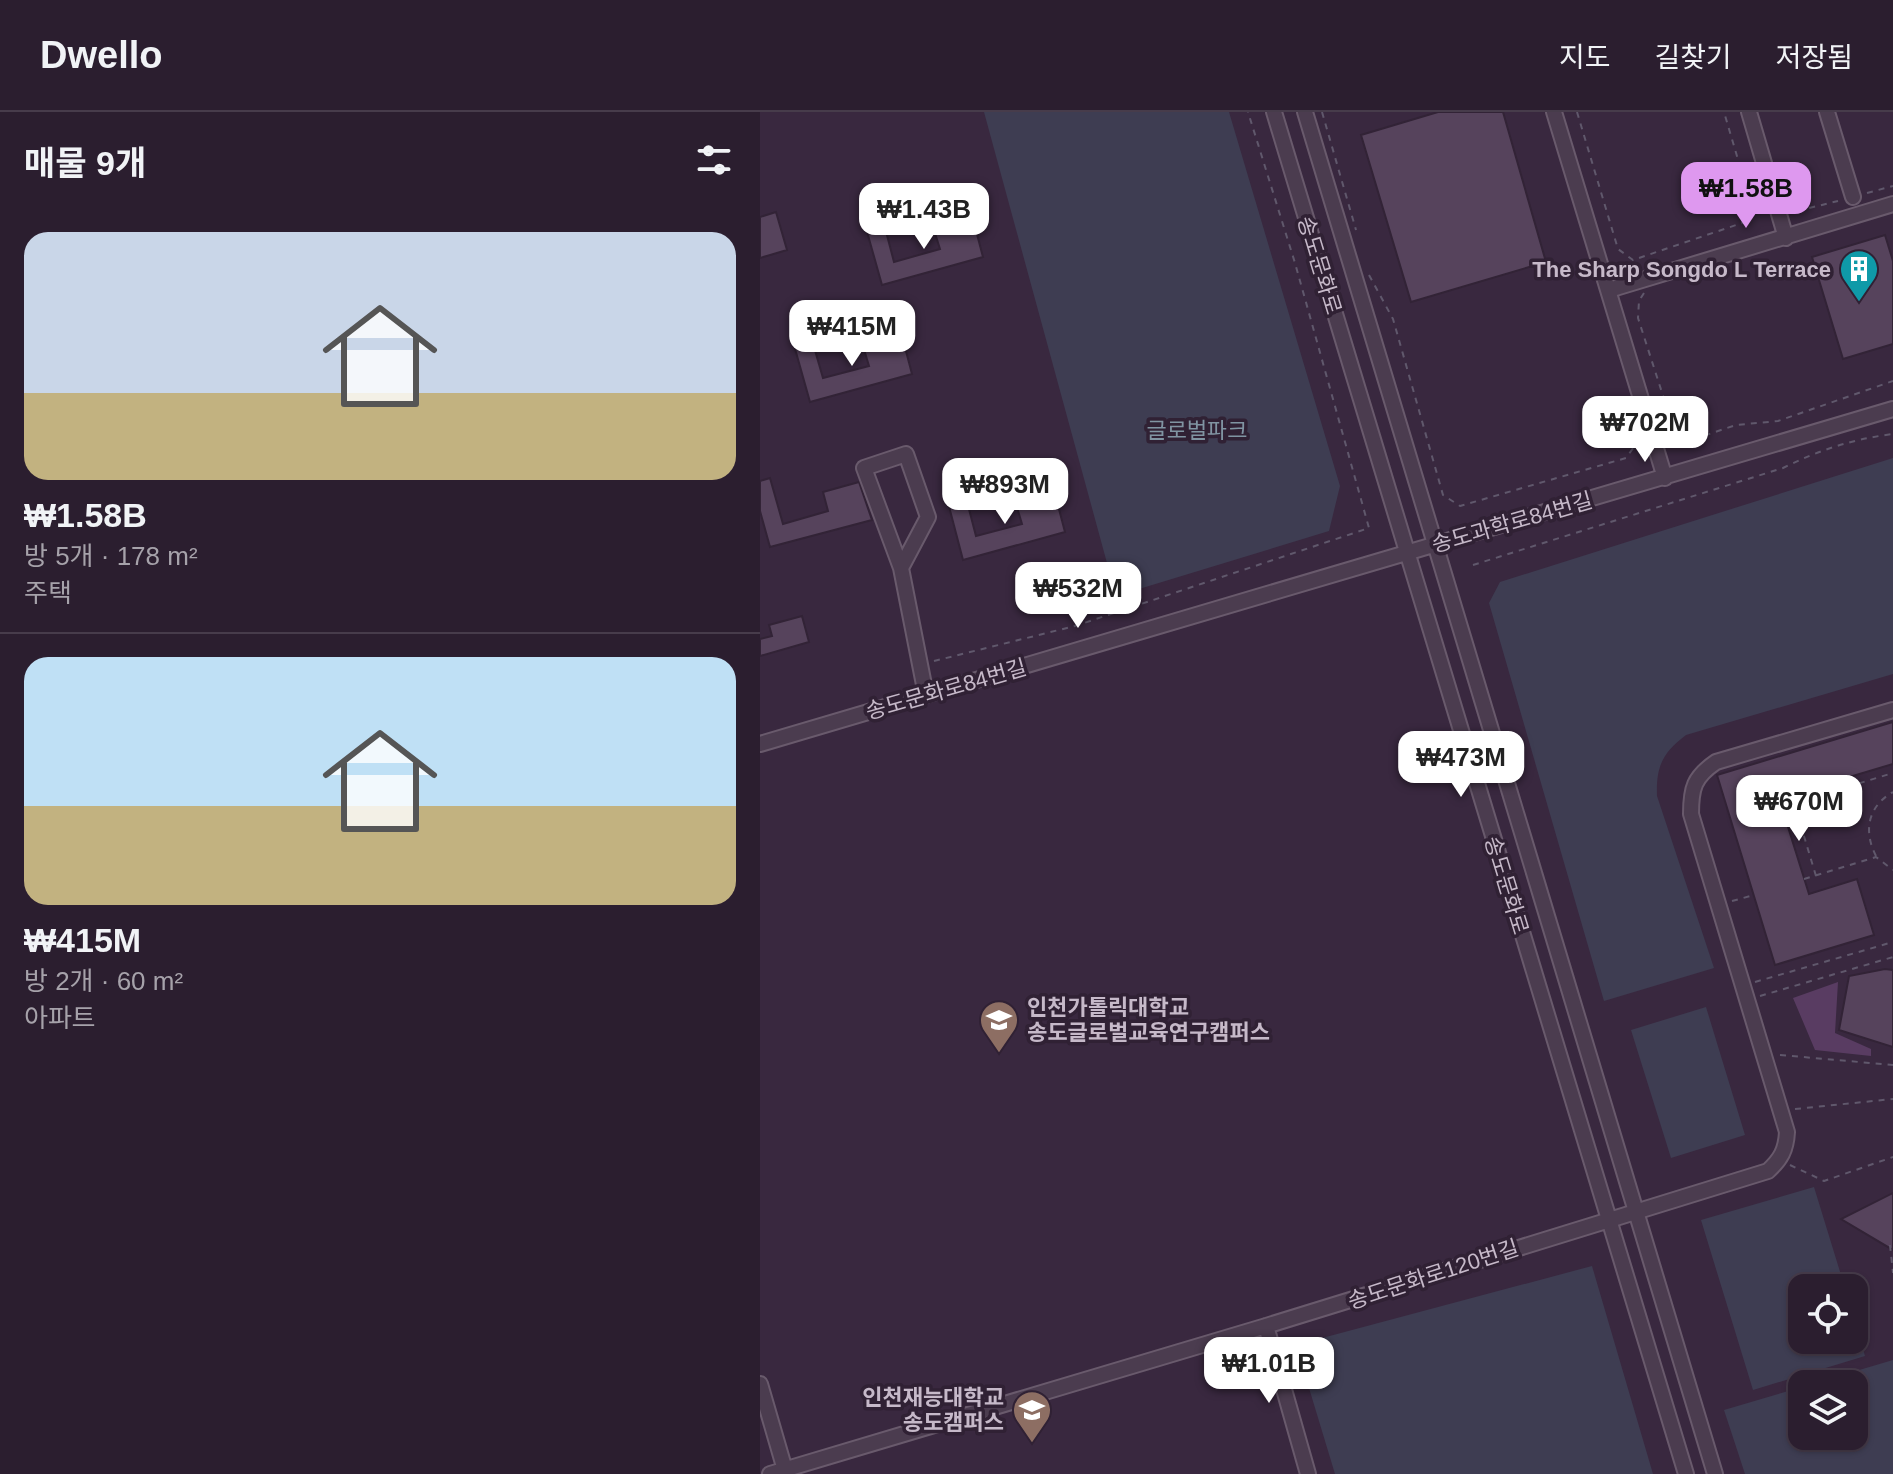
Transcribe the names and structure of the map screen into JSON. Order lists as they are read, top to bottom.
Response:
{
  "streets": {
    "street": [
      "송도문화로",
      "송도과학로84번길",
      "송도문화로84번길",
      "송도문화로120번길"
    ]
  },
  "crossings": [
    ["송도문화로", "송도과학로84번길"],
    ["송도문화로", "송도문화로84번길"],
    ["송도문화로", "송도문화로120번길"],
    ["송도과학로84번길", "송도문화로84번길"]
  ],
  "parks": ["글로벌파크"],
  "places": {
    "building": ["The Sharp Songdo L Terrace"],
    "school or university": ["인천가톨릭대학교 송도글로벌교육연구캠퍼스", "인천재능대학교 송도캠퍼스"]
  },
  "page": {
    "header": "Dwello",
    "nav": ["지도", "길찾기", "저장됨"],
    "heading": "매물 9개",
    "price": [
      "₩1.58B",
      "₩1.43B",
      "₩415M",
      "₩702M",
      "₩893M",
      "₩532M",
      "₩473M",
      "₩670M",
      "₩1.01B"
    ],
    "list": [
      {
        "name": "₩1.58B",
        "note": "방 5개 · 178 m² · 주택"
      },
      {
        "name": "₩415M",
        "note": "방 2개 · 60 m² · 아파트"
      }
    ]
  }
}
